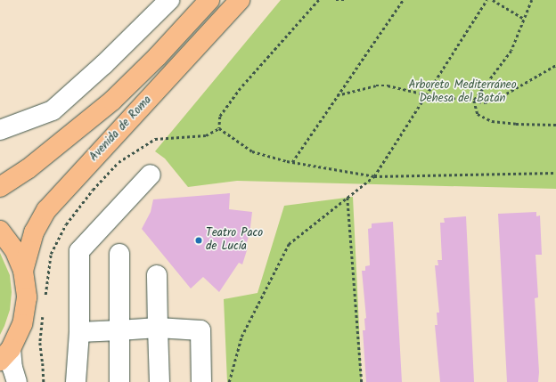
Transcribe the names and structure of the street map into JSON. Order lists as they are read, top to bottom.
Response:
{
  "streets": {
    "main road": ["Avenida de Roma"]
  },
  "parks": ["Arboreto Mediterráneo Dehesa del Batán"],
  "places": ["Teatro Paco de Lucía"]
}
